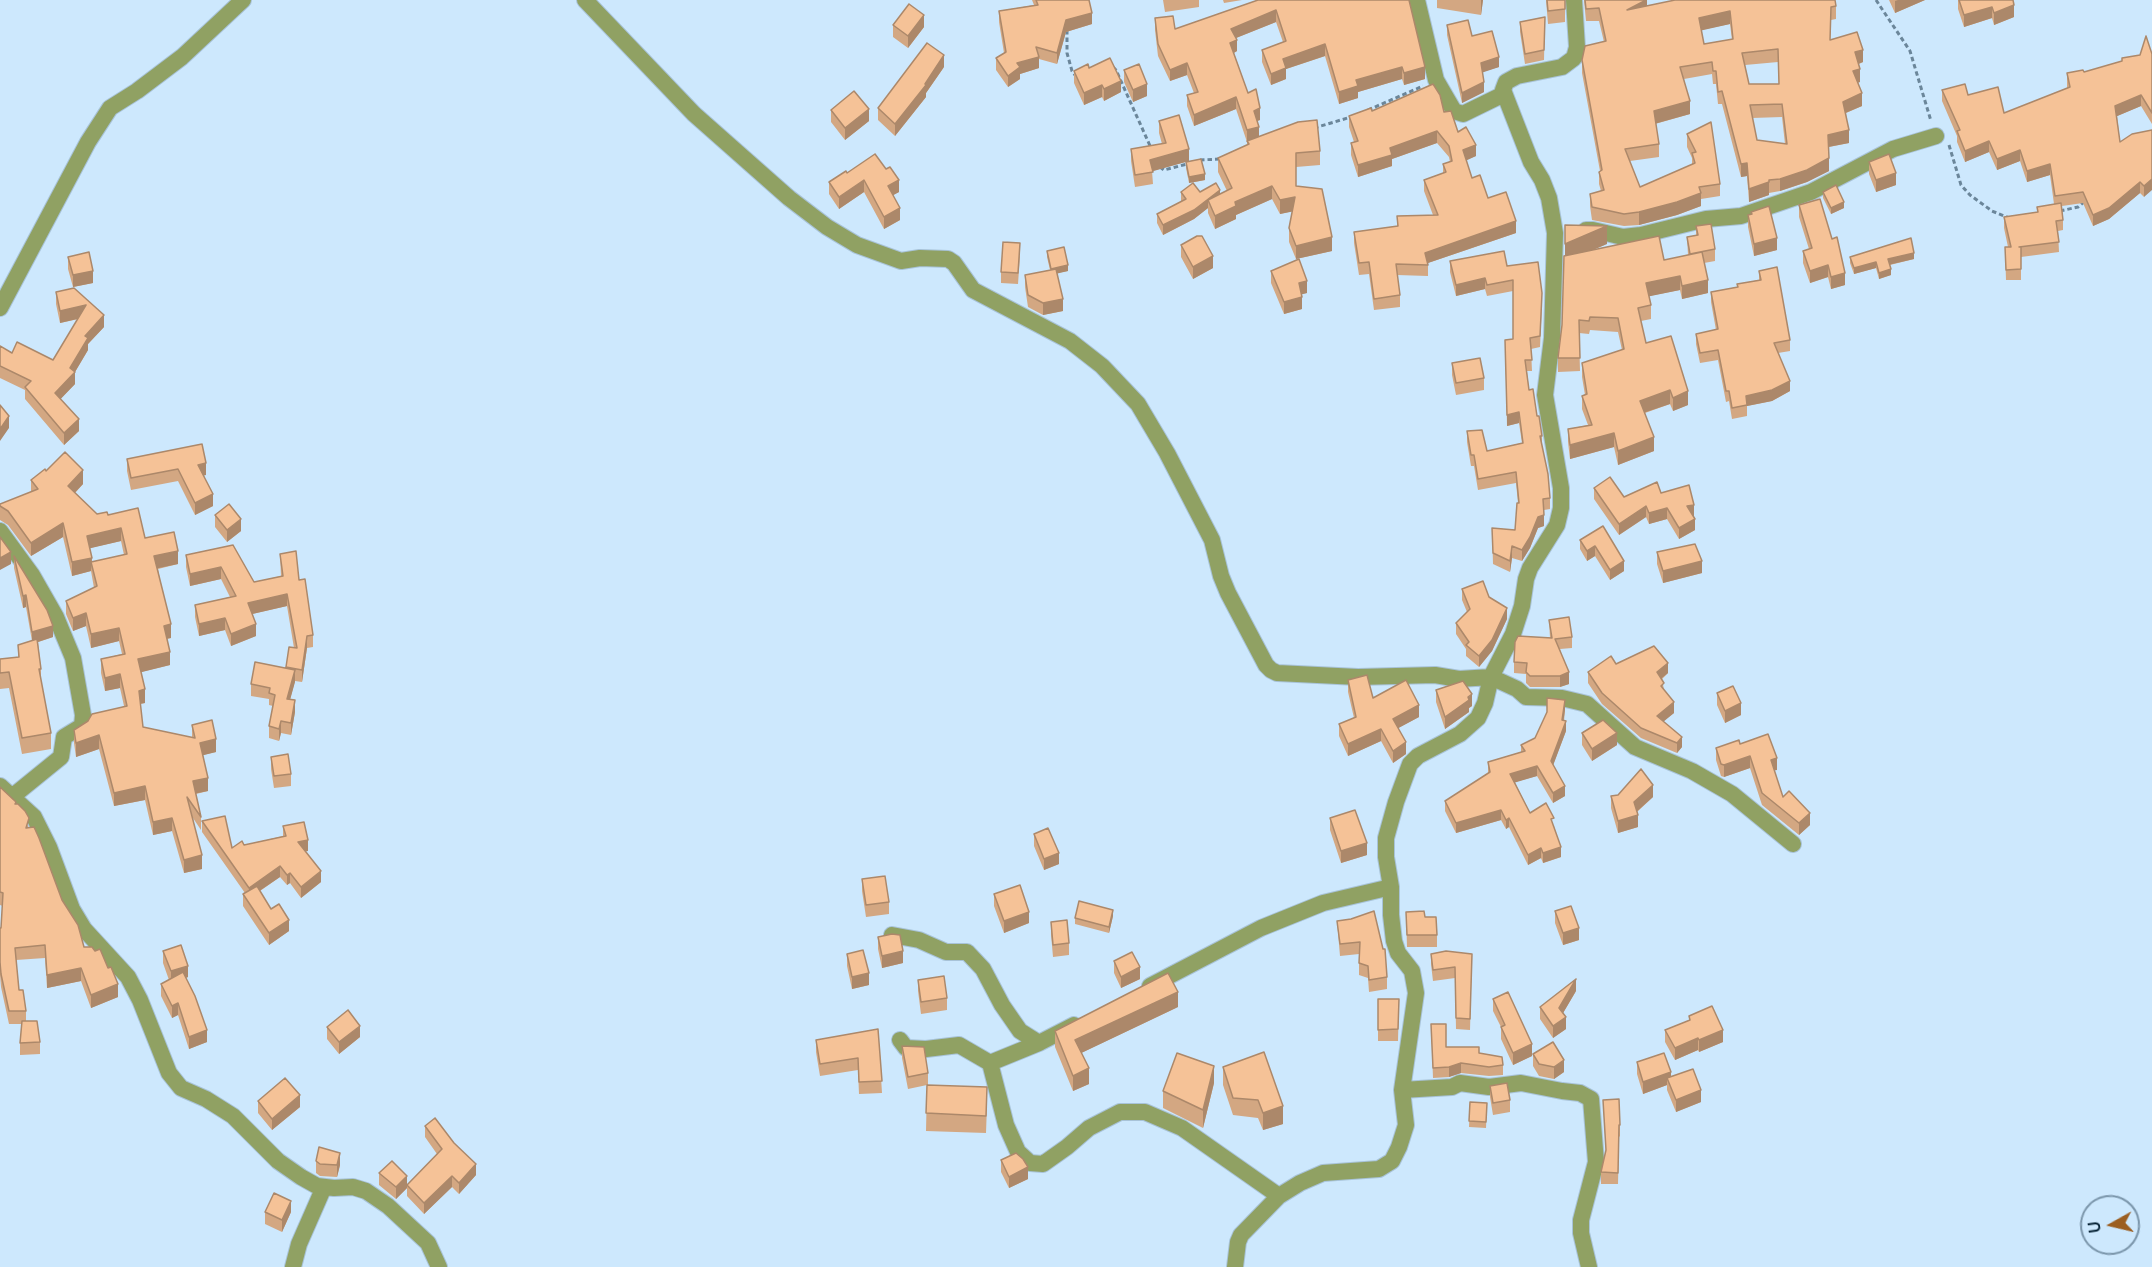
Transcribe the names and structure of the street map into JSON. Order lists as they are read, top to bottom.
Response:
{
  "north": "left"
}
